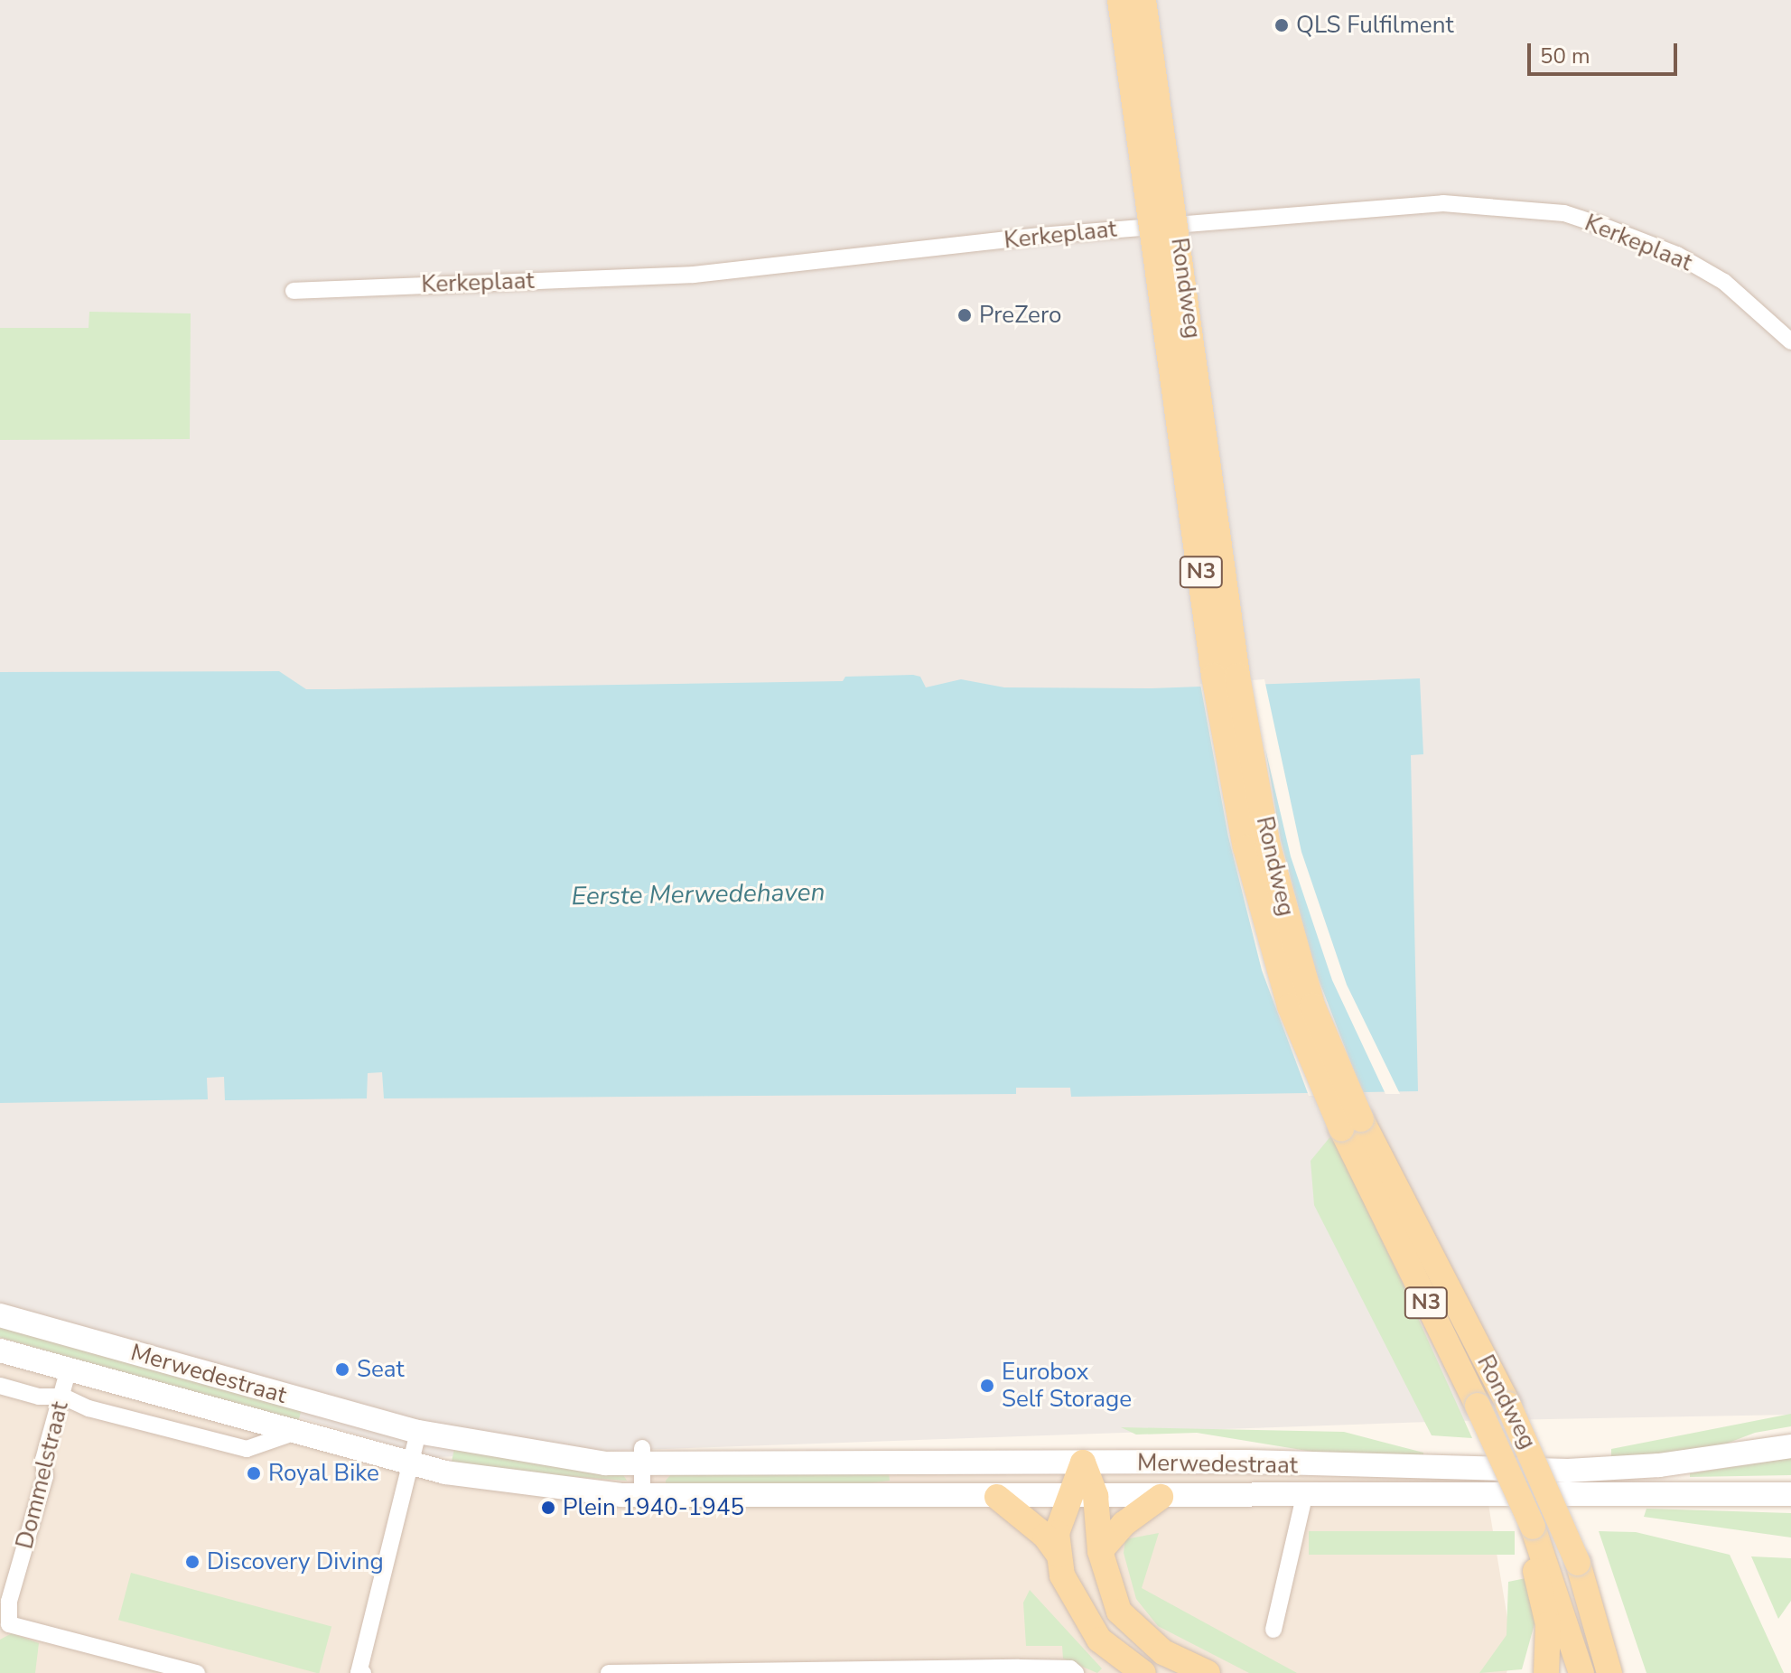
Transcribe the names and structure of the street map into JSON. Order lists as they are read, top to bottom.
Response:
{
  "streets": {
    "main road": ["Rondweg", "N3", "Merwedestraat"],
    "street": ["Kerkeplaat", "Dommelstraat"]
  },
  "crossings": [
    ["Rondweg", "N3"],
    ["Merwedestraat", "Dommelstraat"]
  ],
  "water": ["Eerste Merwedehaven"],
  "places": [
    "QLS Fulfilment",
    "PreZero",
    "Seat",
    "Eurobox Self Storage",
    "Royal Bike",
    "Plein 1940-1945",
    "Discovery Diving"
  ],
  "scale_bar": "50 m"
}
